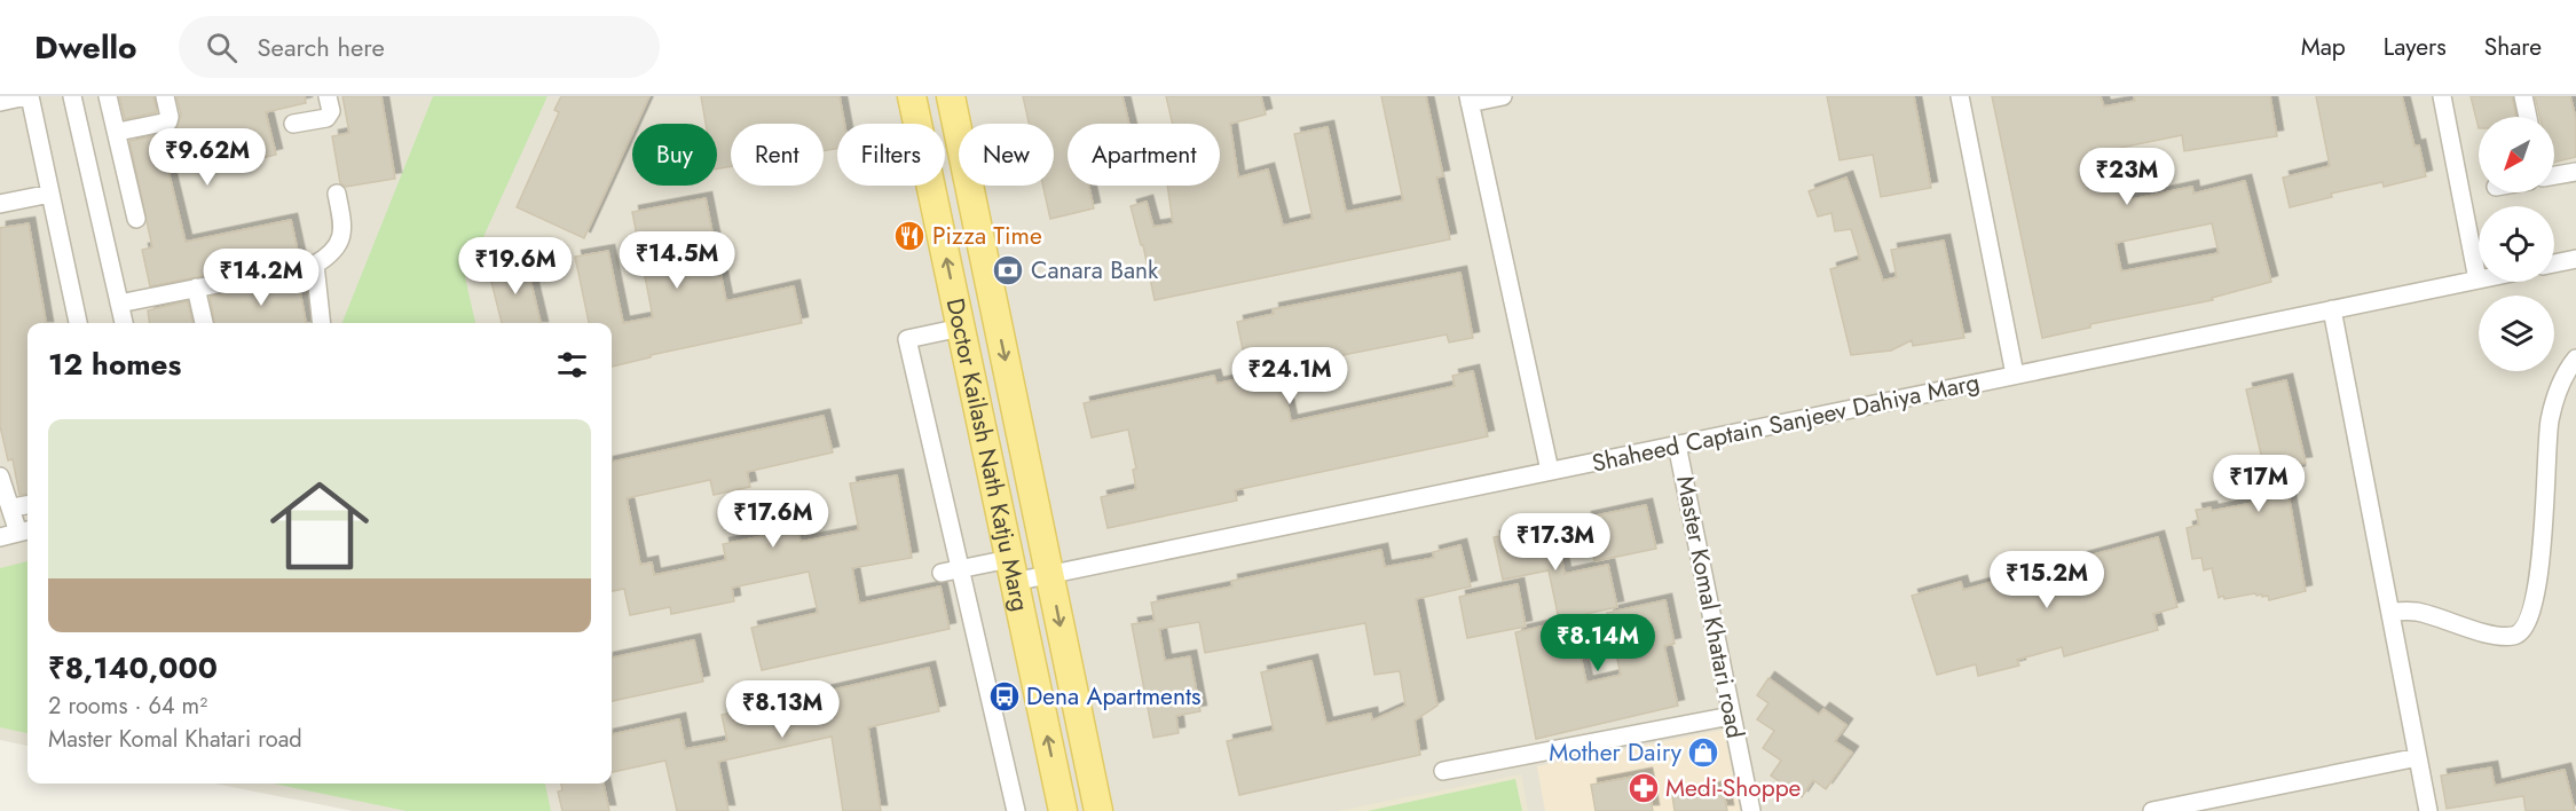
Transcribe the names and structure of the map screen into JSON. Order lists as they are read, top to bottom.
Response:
{
  "streets": {
    "main road": ["Doctor Kailash Nath Katju Marg"],
    "street": ["Shaheed Captain Sanjeev Dahiya Marg", "Master Komal Khatari road"]
  },
  "crossings": [
    ["Shaheed Captain Sanjeev Dahiya Marg", "Doctor Kailash Nath Katju Marg"],
    ["Shaheed Captain Sanjeev Dahiya Marg", "Master Komal Khatari road"]
  ],
  "places": {
    "restaurant": ["Pizza Time"],
    "bank": ["Canara Bank"],
    "bus stop": ["Dena Apartments"],
    "shop": ["Mother Dairy"],
    "pharmacy": ["Medi-Shoppe"]
  },
  "north": "bottom left",
  "page": {
    "header": "Dwello",
    "search": "Search here",
    "nav": ["Map", "Layers", "Share"],
    "chip": [
      "Buy",
      "Rent",
      "Filters",
      "New",
      "Apartment"
    ],
    "price": [
      "₹9.62M",
      "₹23M",
      "₹14.5M",
      "₹19.6M",
      "₹14.2M",
      "₹24.1M",
      "₹17M",
      "₹17.6M",
      "₹17.3M",
      "₹15.2M",
      "₹8.14M",
      "₹8.13M"
    ],
    "heading": "12 homes",
    "list": [
      {
        "name": "₹8,140,000",
        "note": "2 rooms · 64 m² · Master Komal Khatari road"
      }
    ]
  }
}
